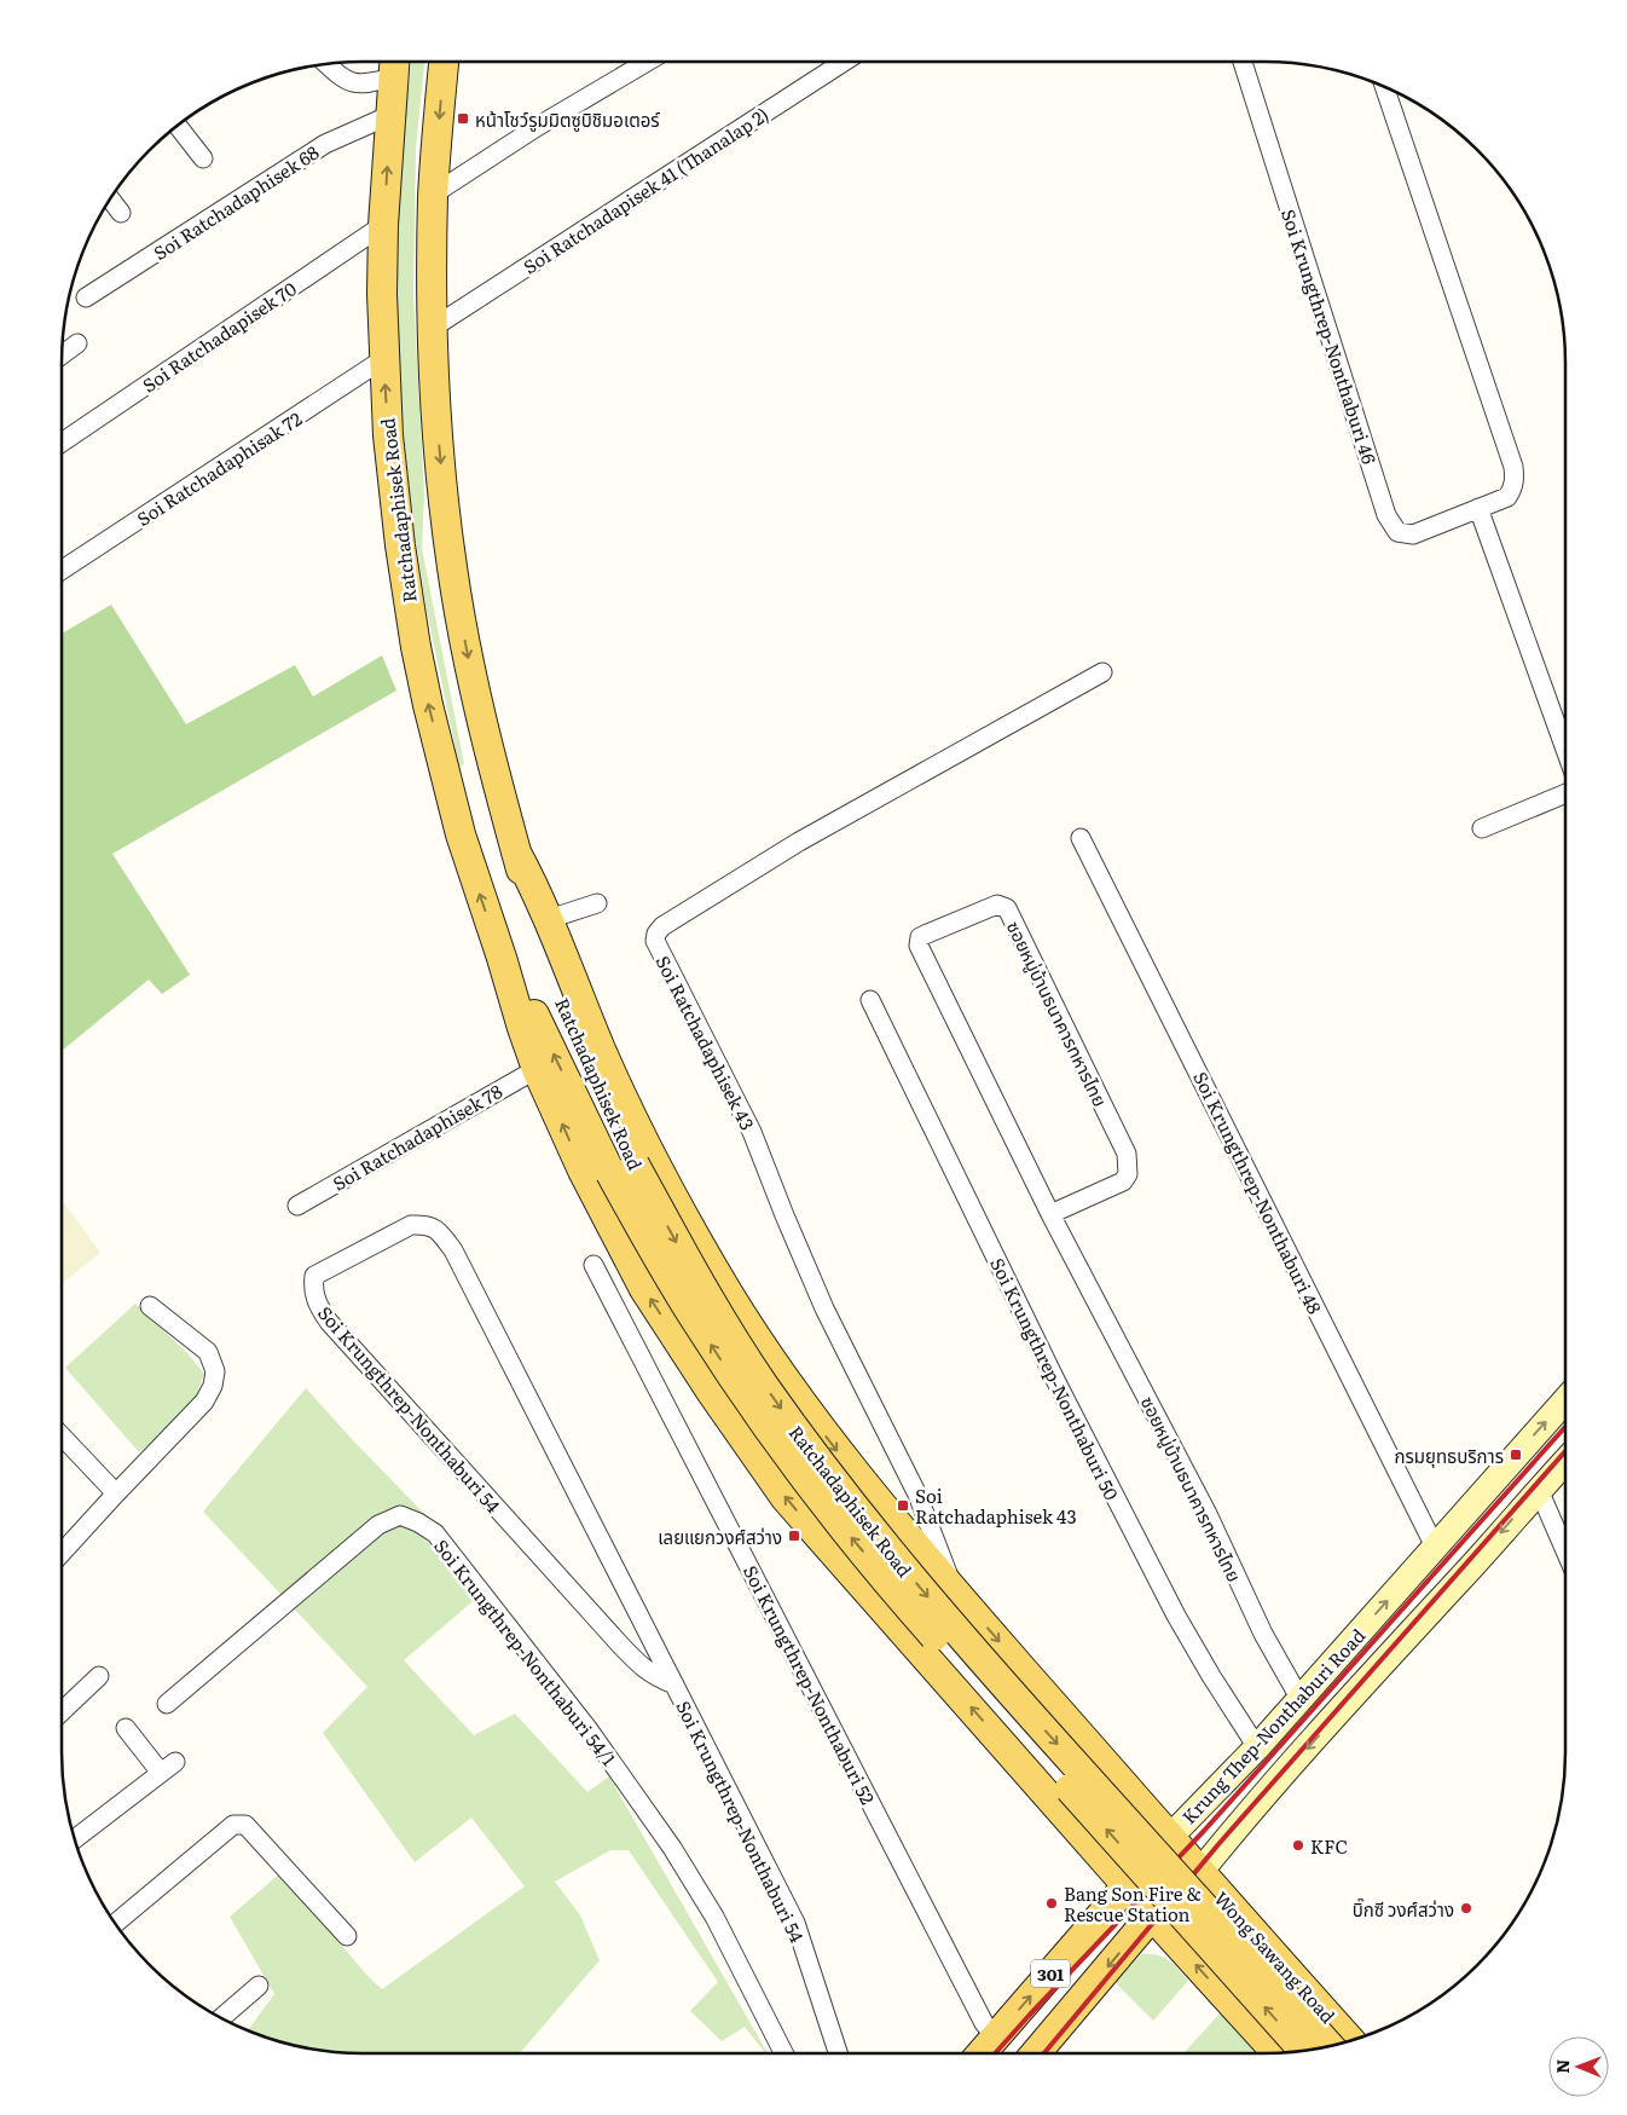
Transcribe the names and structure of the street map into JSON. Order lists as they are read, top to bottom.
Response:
{
  "streets": {
    "main road": [
      "Ratchadaphisek Road",
      "Krung Thep-Nonthaburi Road",
      "Wong Sawang Road",
      "301"
    ],
    "street": [
      "Soi Ratchadapisek 41 (Thanalap 2)",
      "Soi Ratchadaphisek 68",
      "Soi Ratchadapisek 70",
      "Soi Krungthrep-Nonthaburi 46",
      "Soi Ratchadaphisak 72",
      "ซอยหมู่บ้านธนาคารทหารไทย",
      "Soi Ratchadaphisek 43",
      "Soi Ratchadaphisek 78",
      "Soi Krungthrep-Nonthaburi 48",
      "Soi Krungthrep-Nonthaburi 50",
      "Soi Krungthrep-Nonthaburi 54",
      "Soi Krungthrep-Nonthaburi 54/1",
      "Soi Krungthrep-Nonthaburi 52"
    ]
  },
  "crossings": [
    ["Soi Ratchadapisek 41 (Thanalap 2)", "Ratchadaphisek Road"],
    ["Soi Ratchadaphisek 68", "Ratchadaphisek Road"],
    ["Soi Ratchadapisek 70", "Ratchadaphisek Road"],
    ["Soi Ratchadaphisak 72", "Ratchadaphisek Road"],
    ["Ratchadaphisek Road", "Soi Ratchadaphisek 43"],
    ["Ratchadaphisek Road", "Soi Ratchadaphisek 78"],
    ["Ratchadaphisek Road", "Krung Thep-Nonthaburi Road"],
    ["Ratchadaphisek Road", "Wong Sawang Road"],
    ["Ratchadaphisek Road", "301"],
    ["ซอยหมู่บ้านธนาคารทหารไทย", "Krung Thep-Nonthaburi Road"],
    ["Soi Krungthrep-Nonthaburi 48", "Krung Thep-Nonthaburi Road"],
    ["Soi Krungthrep-Nonthaburi 50", "Krung Thep-Nonthaburi Road"],
    ["Soi Krungthrep-Nonthaburi 52", "Krung Thep-Nonthaburi Road"],
    ["Krung Thep-Nonthaburi Road", "Wong Sawang Road"],
    ["Wong Sawang Road", "301"]
  ],
  "places": {
    "transit": [
      "หน้าโชว์รูมมิตซูบิชิมอเตอร์",
      "กรมยุทธบริการ",
      "Soi Ratchadaphisek 43",
      "เลยแยกวงศ์สว่าง"
    ],
    "other": ["KFC", "Bang Son Fire & Rescue Station", "บิ๊กซี วงศ์สว่าง"]
  },
  "north": "left"
}
